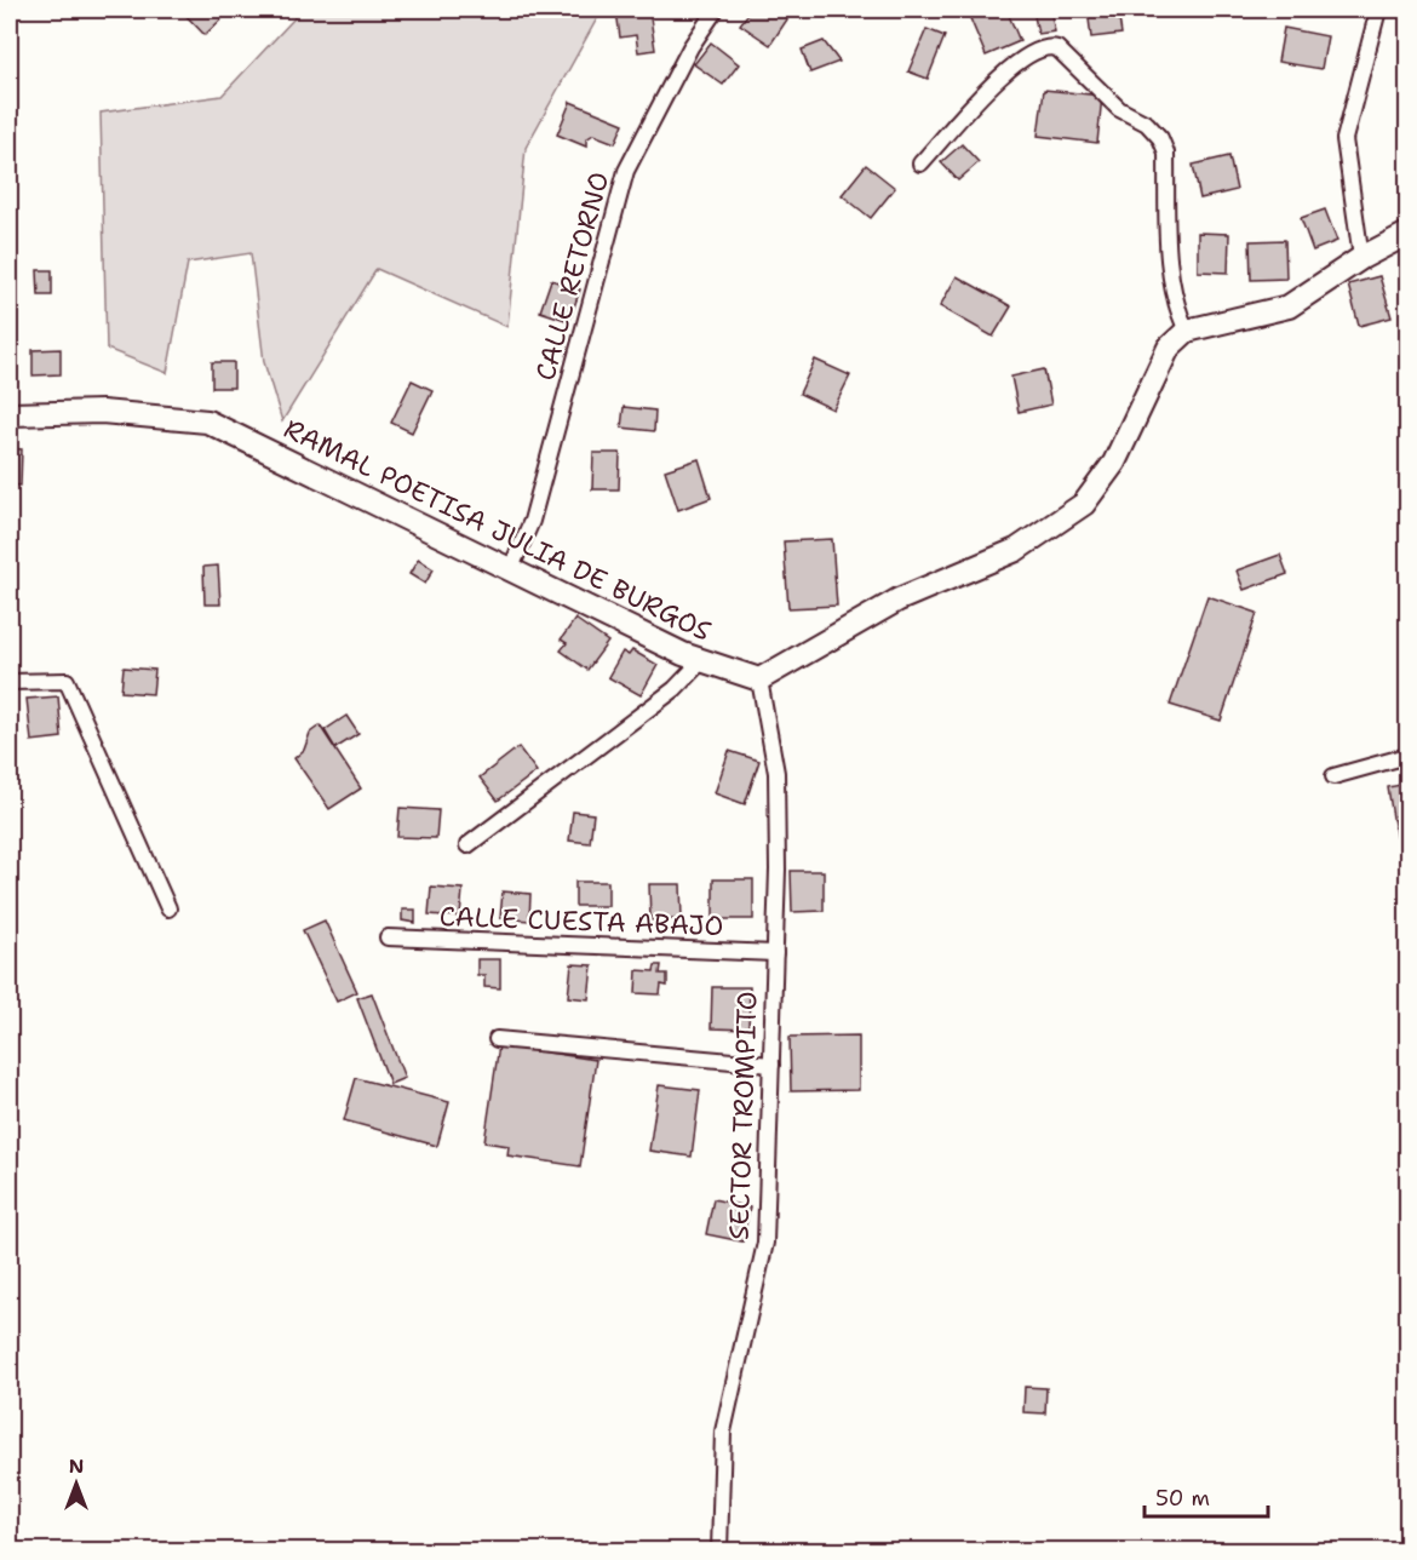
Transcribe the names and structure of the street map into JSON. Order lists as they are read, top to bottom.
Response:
{
  "streets": {
    "street": [
      "CALLE RETORNO",
      "RAMAL POETISA JULIA DE BURGOS",
      "CALLE CUESTA ABAJO",
      "SECTOR TROMPITO"
    ]
  },
  "crossings": [
    ["CALLE RETORNO", "RAMAL POETISA JULIA DE BURGOS"],
    ["RAMAL POETISA JULIA DE BURGOS", "SECTOR TROMPITO"],
    ["CALLE CUESTA ABAJO", "SECTOR TROMPITO"]
  ],
  "scale_bar": "50 m",
  "north": "top"
}
